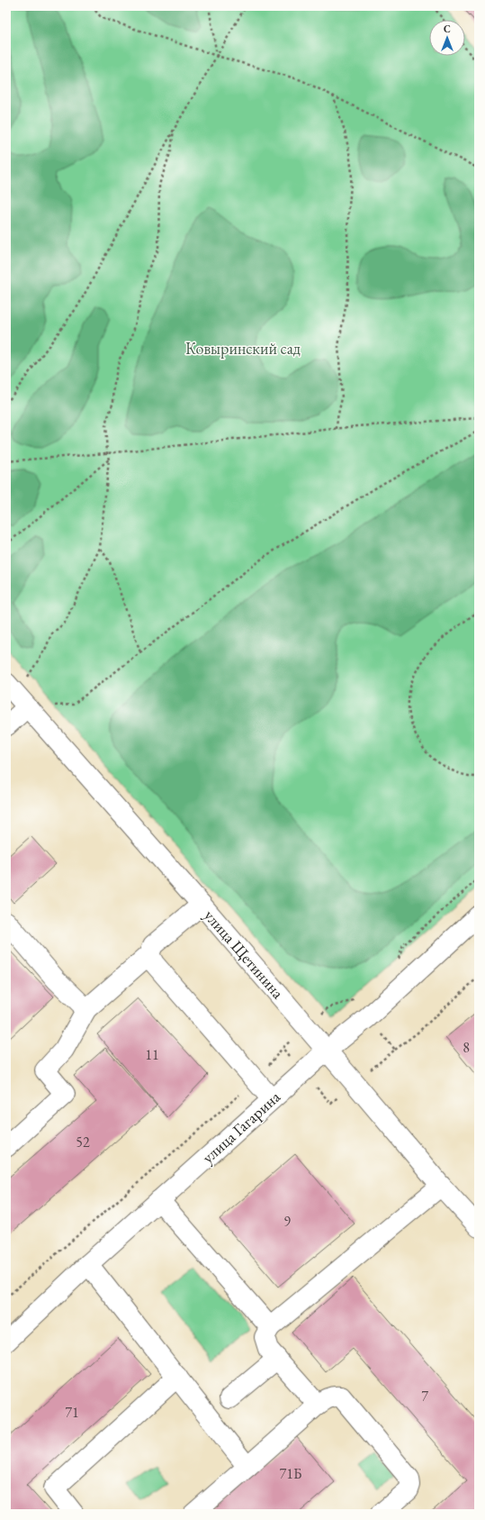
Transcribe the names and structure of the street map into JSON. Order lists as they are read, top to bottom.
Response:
{
  "streets": {
    "street": ["улица Щетинина", "улица Гагарина"]
  },
  "crossings": [
    ["улица Щетинина", "улица Гагарина"]
  ],
  "parks": ["Ковыринский сад"],
  "house_numbers": [
    "8",
    "11",
    "52",
    "9",
    "7",
    "71",
    "71Б"
  ],
  "north": "top"
}
